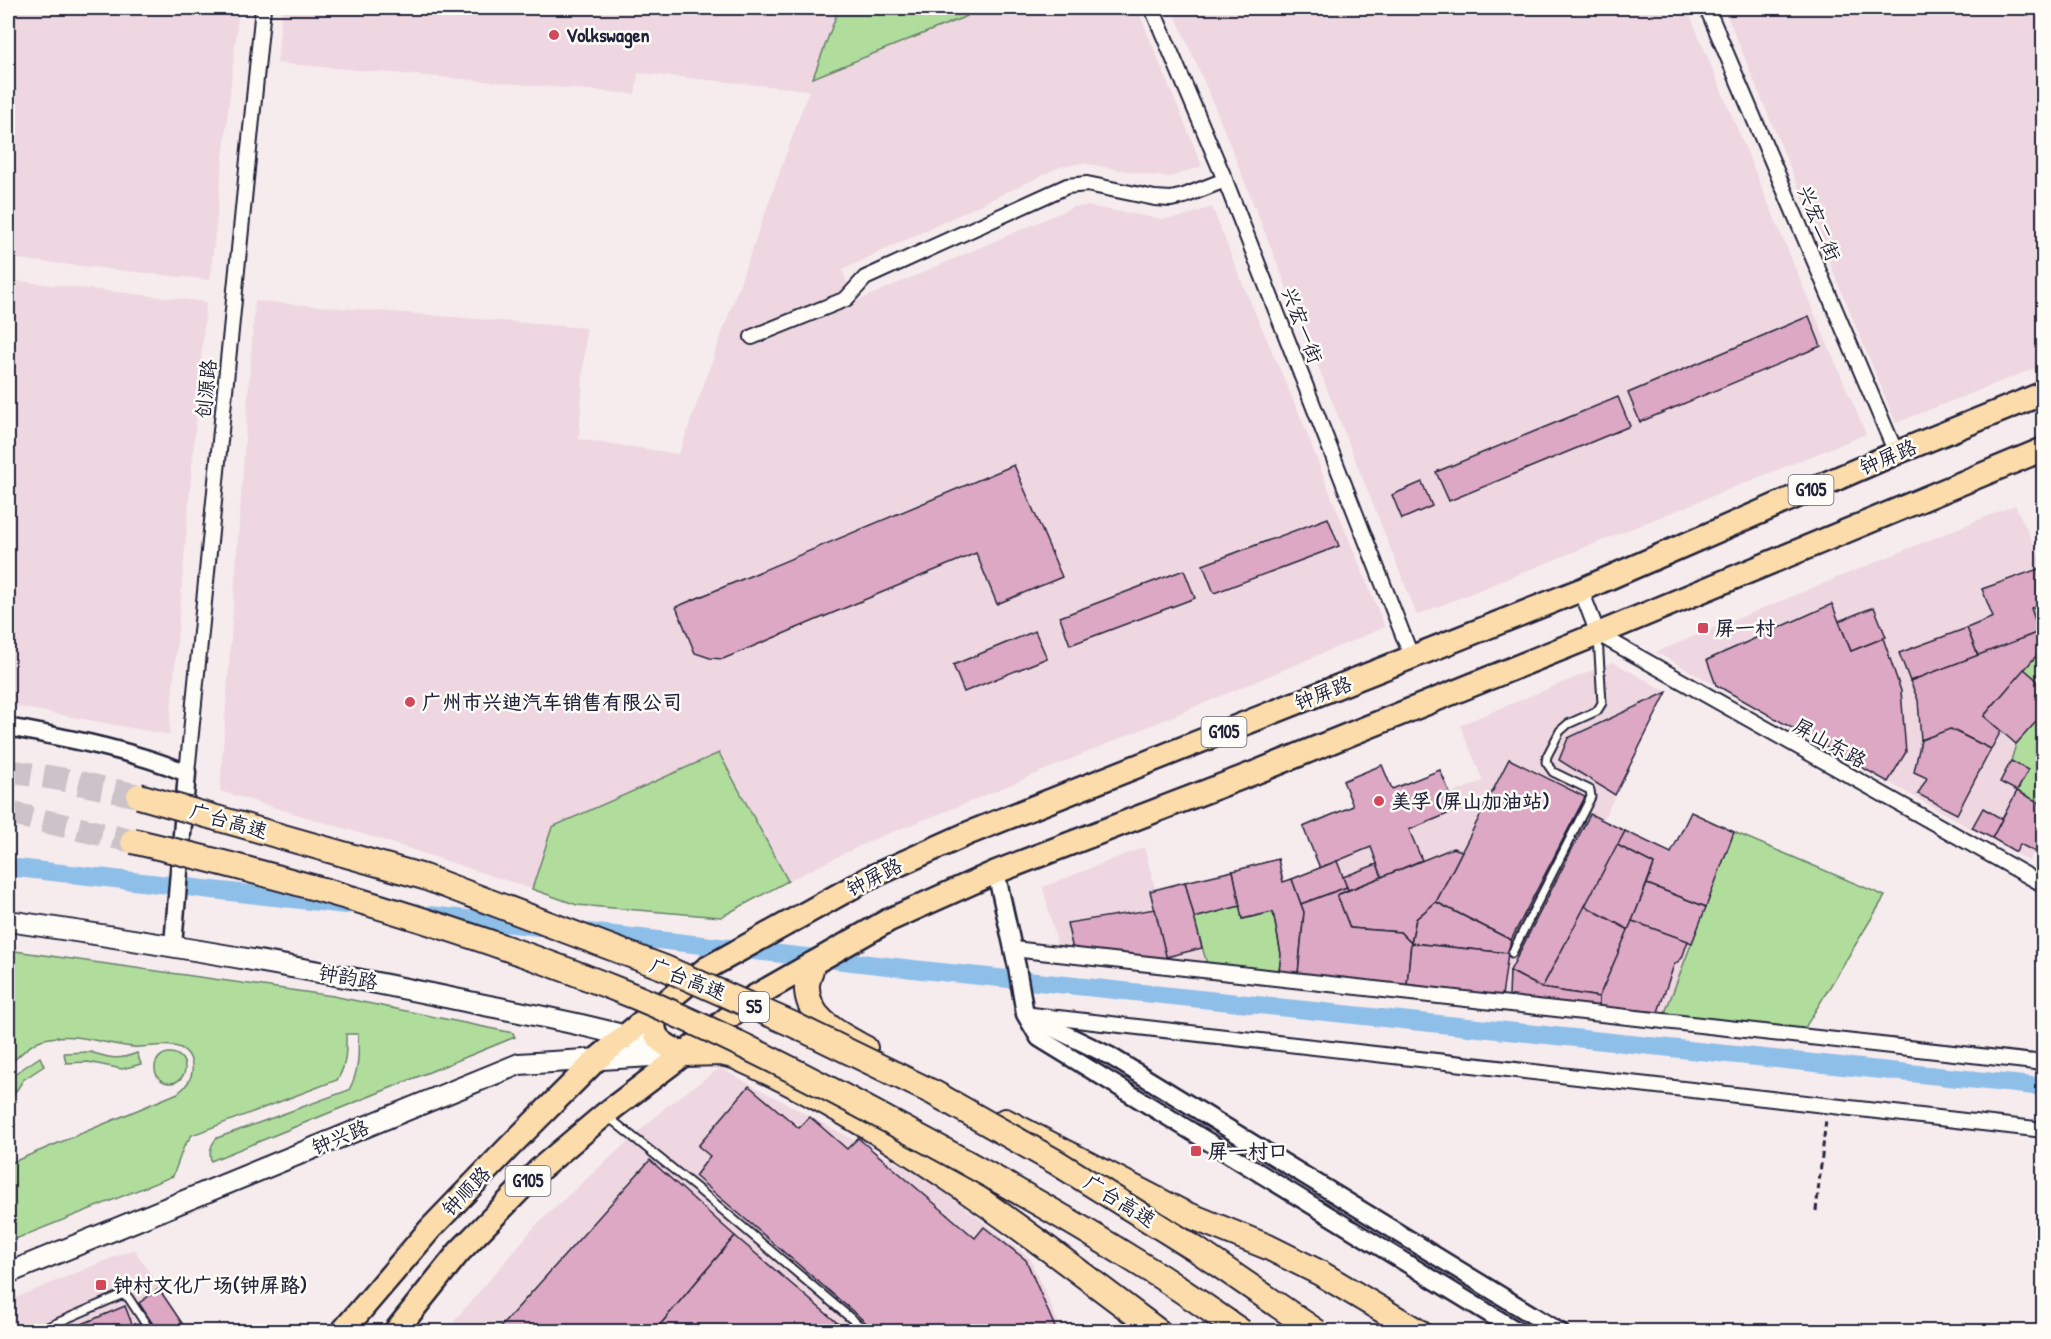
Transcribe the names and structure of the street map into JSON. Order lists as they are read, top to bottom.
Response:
{
  "streets": {
    "highway": [
      "钟屏路",
      "G105",
      "广台高速",
      "S5",
      "钟顺路"
    ],
    "main road": ["钟韵路", "钟兴路"],
    "street": [
      "兴宏二街",
      "兴宏一街",
      "创源路",
      "屏山东路"
    ]
  },
  "crossings": [
    ["兴宏二街", "钟屏路"],
    ["兴宏一街", "钟屏路"],
    ["钟屏路", "钟韵路"],
    ["钟屏路", "钟顺路"],
    ["G105", "屏山东路"],
    ["G105", "钟韵路"],
    ["G105", "钟兴路"],
    ["G105", "钟顺路"],
    ["钟韵路", "钟兴路"],
    ["钟韵路", "钟顺路"],
    ["钟兴路", "钟顺路"]
  ],
  "places": {
    "other": ["Volkswagen", "广州市兴迪汽车销售有限公司", "美孚 (屏山加油站)"],
    "transit": ["屏一村", "屏一村口", "钟村文化广场(钟屏路)"]
  }
}
